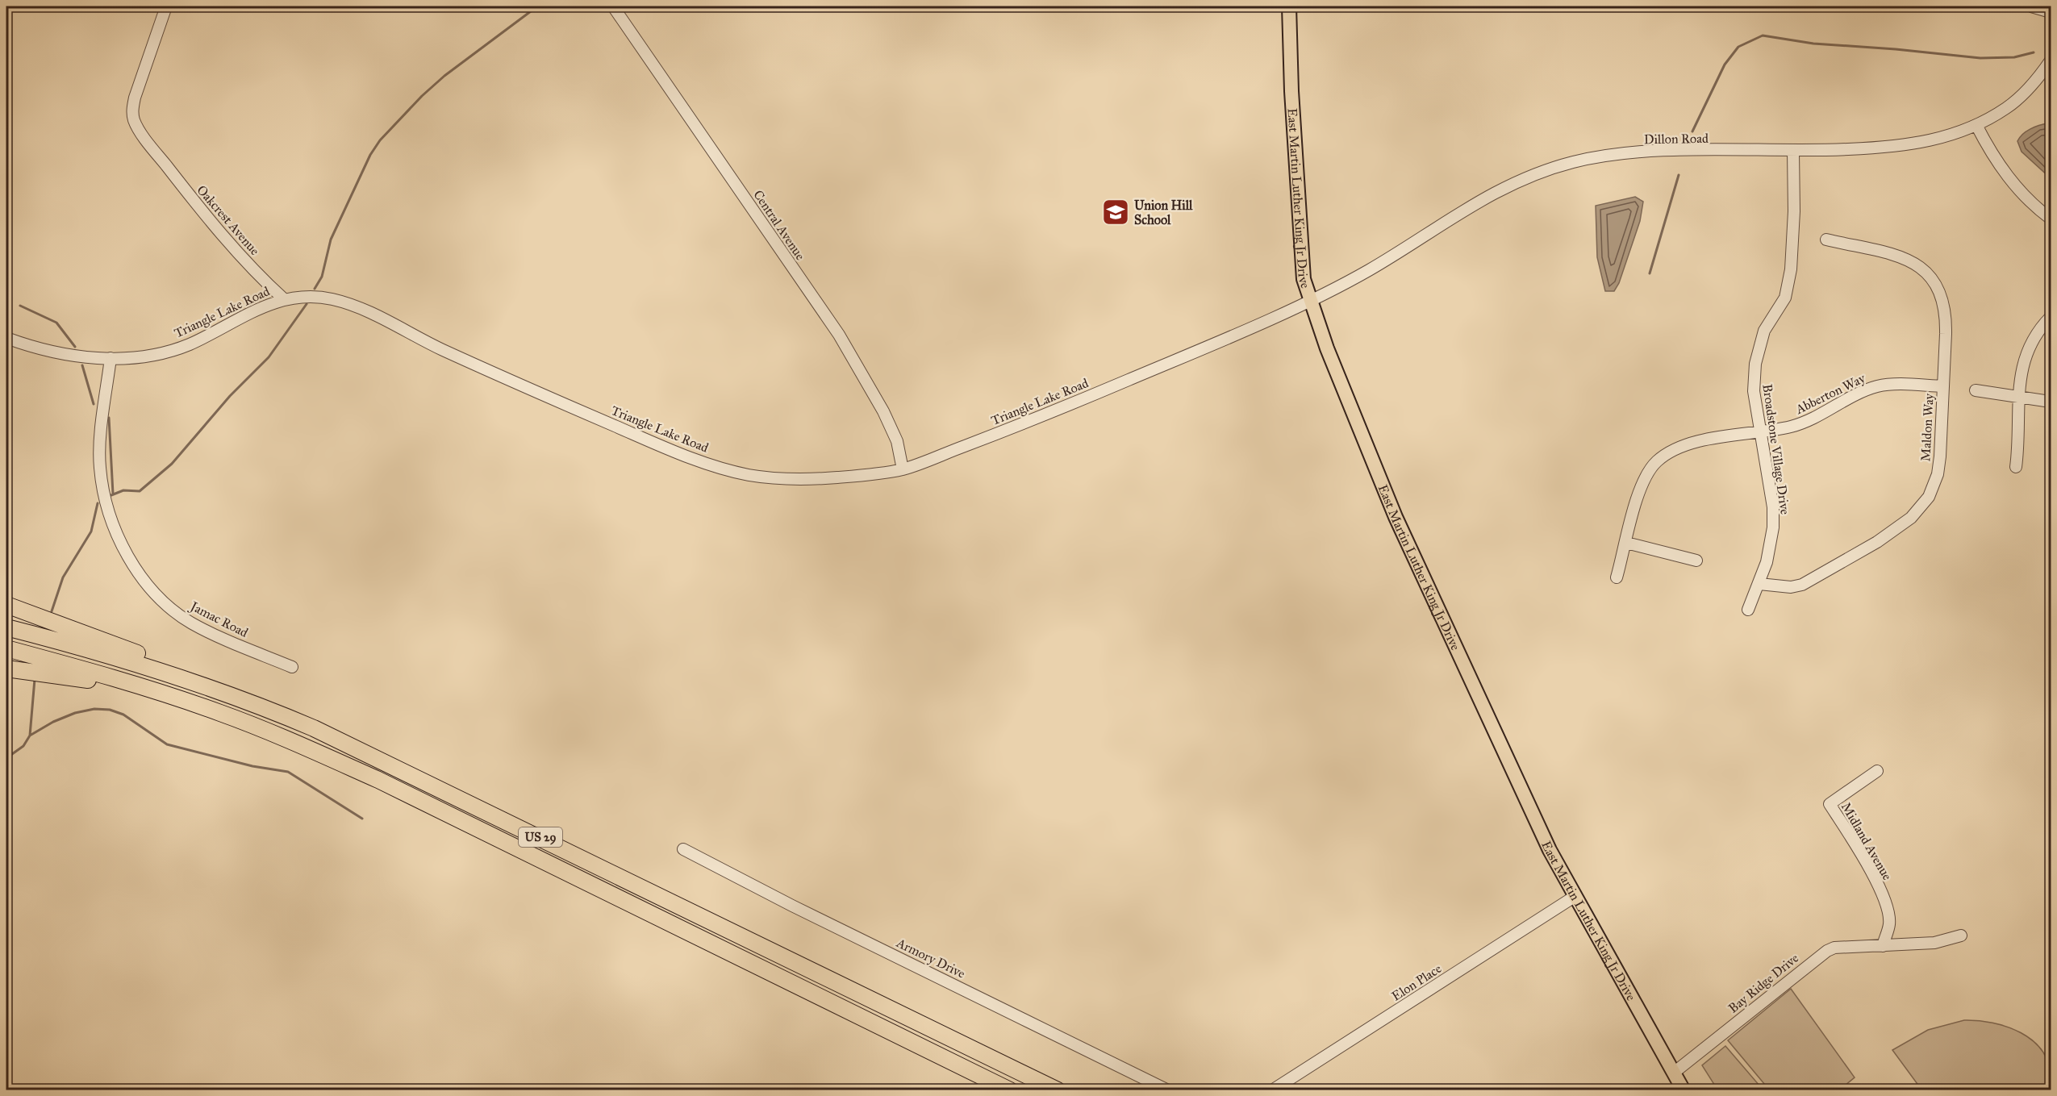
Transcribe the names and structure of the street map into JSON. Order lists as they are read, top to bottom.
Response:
{
  "streets": {
    "highway": ["US 29"],
    "main road": ["East Martin Luther King Jr Drive"],
    "street": [
      "Dillon Road",
      "Oakcrest Avenue",
      "Central Avenue",
      "Triangle Lake Road",
      "Abberton Way",
      "Maldon Way",
      "Broadstone Village Drive",
      "Jamac Road",
      "Midland Avenue",
      "Armory Drive",
      "Elon Place",
      "Bay Ridge Drive"
    ]
  },
  "crossings": [
    ["Dillon Road", "East Martin Luther King Jr Drive"],
    ["Dillon Road", "Triangle Lake Road"],
    ["Dillon Road", "Broadstone Village Drive"],
    ["East Martin Luther King Jr Drive", "Triangle Lake Road"],
    ["East Martin Luther King Jr Drive", "Elon Place"],
    ["East Martin Luther King Jr Drive", "Bay Ridge Drive"],
    ["Oakcrest Avenue", "Triangle Lake Road"],
    ["Central Avenue", "Triangle Lake Road"],
    ["Triangle Lake Road", "Jamac Road"],
    ["Abberton Way", "Maldon Way"],
    ["Abberton Way", "Broadstone Village Drive"],
    ["Maldon Way", "Broadstone Village Drive"],
    ["Midland Avenue", "Bay Ridge Drive"]
  ],
  "places": {
    "school or university": ["Union Hill School"]
  }
}
